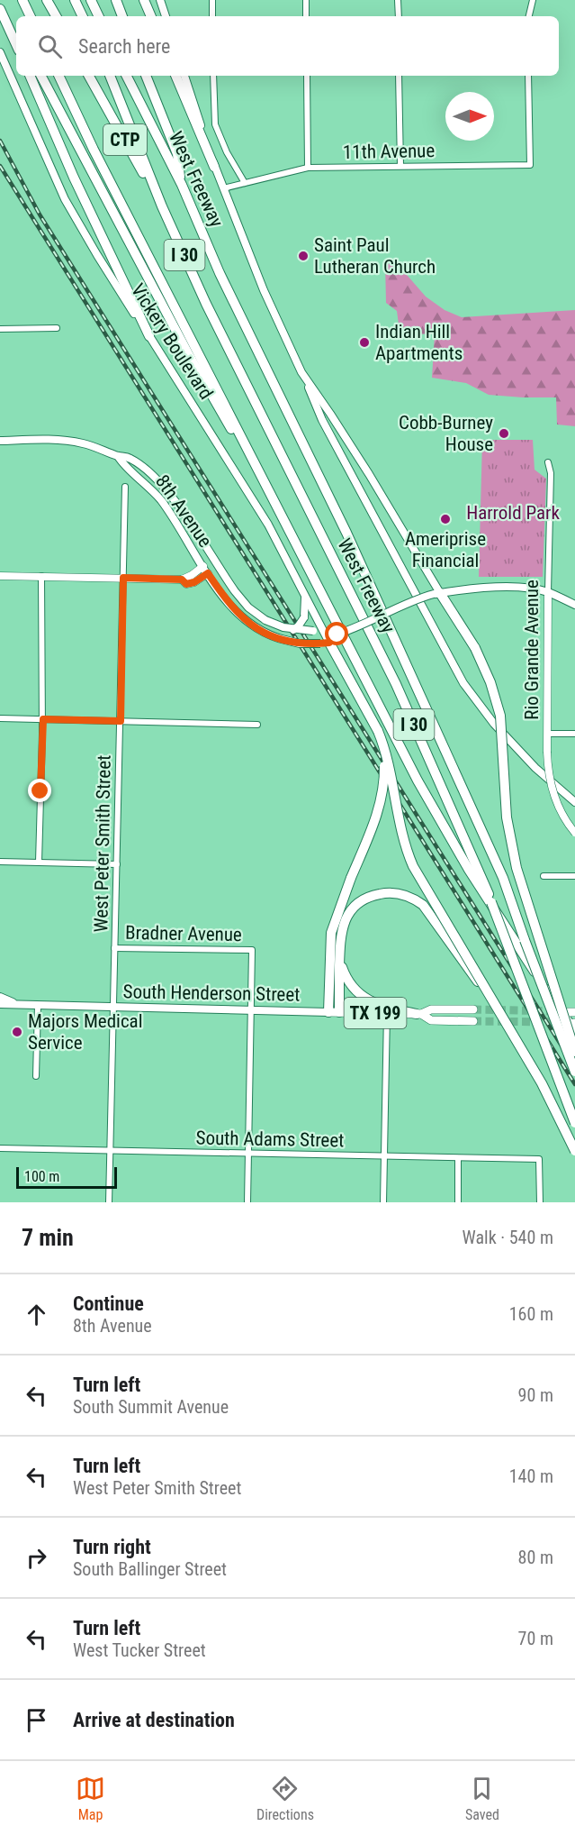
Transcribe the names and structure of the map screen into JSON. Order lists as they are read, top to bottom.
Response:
{
  "streets": {
    "highway": ["CTP", "West Freeway", "I 30"],
    "main road": [
      "Vickery Boulevard",
      "8th Avenue",
      "South Henderson Street",
      "TX 199"
    ],
    "street": [
      "11th Avenue",
      "Rio Grande Avenue",
      "West Peter Smith Street",
      "Bradner Avenue",
      "South Adams Street"
    ]
  },
  "crossings": [
    ["CTP", "West Freeway"],
    ["11th Avenue", "West Freeway"],
    ["Vickery Boulevard", "8th Avenue"],
    ["West Peter Smith Street", "Bradner Avenue"],
    ["West Peter Smith Street", "South Henderson Street"],
    ["West Peter Smith Street", "South Adams Street"],
    ["Bradner Avenue", "South Henderson Street"]
  ],
  "parks": ["Harrold Park"],
  "places": [
    "Saint Paul Lutheran Church",
    "Indian Hill Apartments",
    "Cobb-Burney House",
    "Ameriprise Financial",
    "Majors Medical Service"
  ],
  "scale_bar": "100 m",
  "north": "right",
  "page": {
    "search": "Search here",
    "scale": "100 m",
    "heading": ["7 min", "Walk · 540 m"],
    "list": [
      ["Continue", "8th Avenue", "160 m"],
      ["Turn left", "South Summit Avenue", "90 m"],
      ["Turn left", "West Peter Smith Street", "140 m"],
      ["Turn right", "South Ballinger Street", "80 m"],
      ["Turn left", "West Tucker Street", "70 m"],
      "Arrive at destination"
    ],
    "nav": ["Map", "Directions", "Saved"]
  }
}
